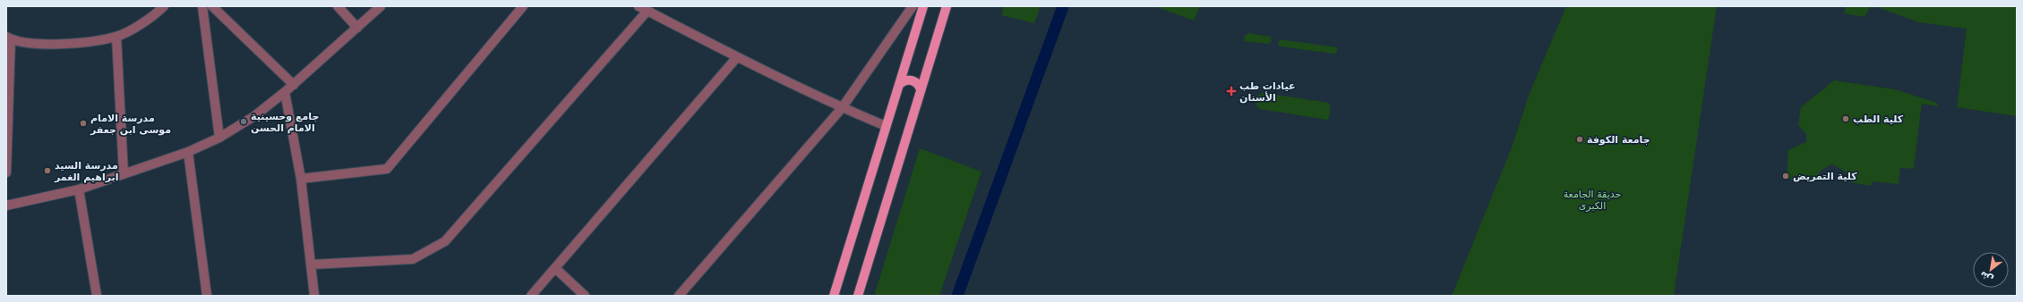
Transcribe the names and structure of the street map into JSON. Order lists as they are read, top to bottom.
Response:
{
  "parks": ["حديقة الجامعة الكبرى"],
  "places": {
    "health": ["عيادات طب الأسنان"],
    "other": [
      "كلية الطب",
      "جامع وحسينية الامام الحسن",
      "مدرسة الامام موسى ابن جعفر",
      "جامعة الكوفة",
      "مدرسة السيد ابراهيم الغمر",
      "كلية التمريض"
    ]
  },
  "north": "bottom left"
}
